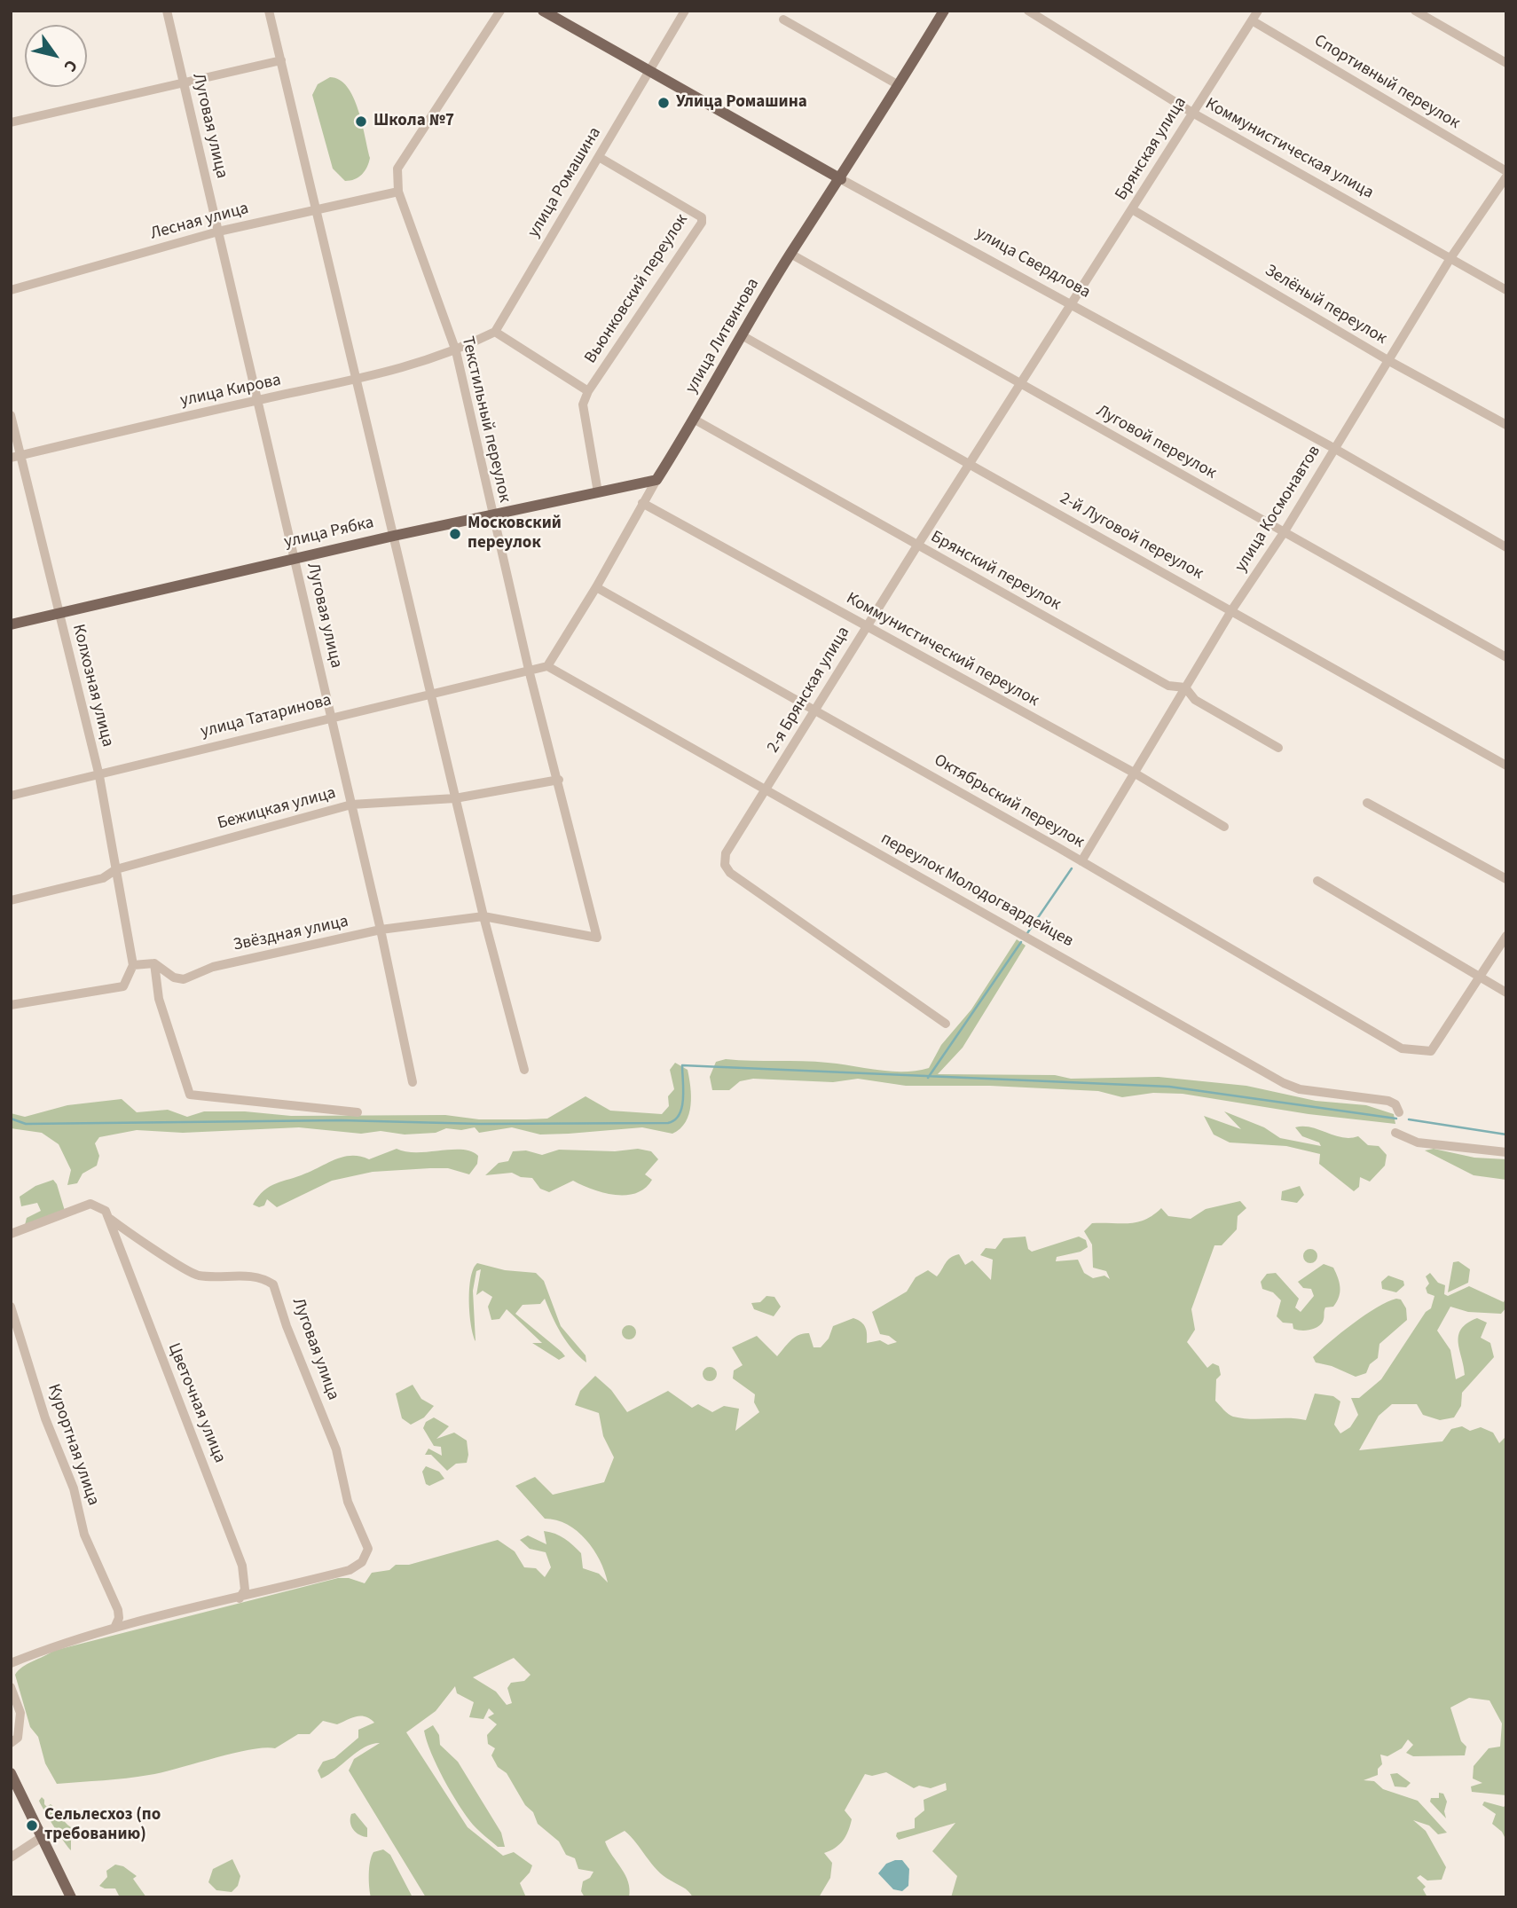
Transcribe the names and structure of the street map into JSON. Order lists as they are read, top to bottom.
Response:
{
  "streets": {
    "main road": ["улица Свердлова", "улица Литвинова", "улица Рябка"],
    "street": [
      "Спортивный переулок",
      "Луговая улица",
      "Брянская улица",
      "Коммунистическая улица",
      "улица Ромашина",
      "Лесная улица",
      "Вьюнковский переулок",
      "Зелёный переулок",
      "улица Кирова",
      "Текстильный переулок",
      "Луговой переулок",
      "улица Космонавтов",
      "2-й Луговой переулок",
      "Брянский переулок",
      "Коммунистический переулок",
      "Колхозная улица",
      "2-я Брянская улица",
      "улица Татаринова",
      "Октябрьский переулок",
      "Бежицкая улица",
      "переулок Молодогвардейцев",
      "Звёздная улица",
      "Цветочная улица",
      "Курортная улица"
    ]
  },
  "crossings": [
    ["Спортивный переулок", "Брянская улица"],
    ["Луговая улица", "Лесная улица"],
    ["Луговая улица", "улица Кирова"],
    ["Луговая улица", "улица Рябка"],
    ["Луговая улица", "улица Татаринова"],
    ["Луговая улица", "Бежицкая улица"],
    ["Луговая улица", "Звёздная улица"],
    ["Луговая улица", "Цветочная улица"],
    ["Брянская улица", "Коммунистическая улица"],
    ["Брянская улица", "улица Свердлова"],
    ["Брянская улица", "Зелёный переулок"],
    ["Брянская улица", "2-я Брянская улица"],
    ["Коммунистическая улица", "улица Космонавтов"],
    ["улица Ромашина", "улица Свердлова"],
    ["улица Ромашина", "Вьюнковский переулок"],
    ["Лесная улица", "Текстильный переулок"],
    ["улица Свердлова", "улица Литвинова"],
    ["улица Свердлова", "улица Космонавтов"],
    ["улица Свердлова", "2-я Брянская улица"],
    ["Вьюнковский переулок", "улица Рябка"],
    ["Зелёный переулок", "улица Космонавтов"],
    ["улица Литвинова", "Луговой переулок"],
    ["улица Литвинова", "улица Рябка"],
    ["улица Литвинова", "2-й Луговой переулок"],
    ["улица Литвинова", "Брянский переулок"],
    ["улица Литвинова", "Коммунистический переулок"],
    ["улица Литвинова", "Октябрьский переулок"],
    ["улица Литвинова", "переулок Молодогвардейцев"],
    ["улица Кирова", "Текстильный переулок"],
    ["улица Кирова", "Колхозная улица"],
    ["Текстильный переулок", "улица Рябка"],
    ["Текстильный переулок", "улица Татаринова"],
    ["Текстильный переулок", "Бежицкая улица"],
    ["Текстильный переулок", "Звёздная улица"],
    ["Луговой переулок", "улица Космонавтов"],
    ["Луговой переулок", "2-я Брянская улица"],
    ["улица Космонавтов", "2-й Луговой переулок"],
    ["улица Космонавтов", "Брянский переулок"],
    ["улица Космонавтов", "Коммунистический переулок"],
    ["улица Космонавтов", "Октябрьский переулок"],
    ["улица Рябка", "Колхозная улица"],
    ["2-й Луговой переулок", "2-я Брянская улица"],
    ["Брянский переулок", "2-я Брянская улица"],
    ["Коммунистический переулок", "2-я Брянская улица"],
    ["Колхозная улица", "улица Татаринова"],
    ["Колхозная улица", "Бежицкая улица"],
    ["2-я Брянская улица", "Октябрьский переулок"],
    ["2-я Брянская улица", "переулок Молодогвардейцев"]
  ],
  "places": [
    "Улица Ромашина",
    "Школа №7",
    "Московский переулок",
    "Сельлесхоз (по требованию)"
  ],
  "north": "bottom right"
}
